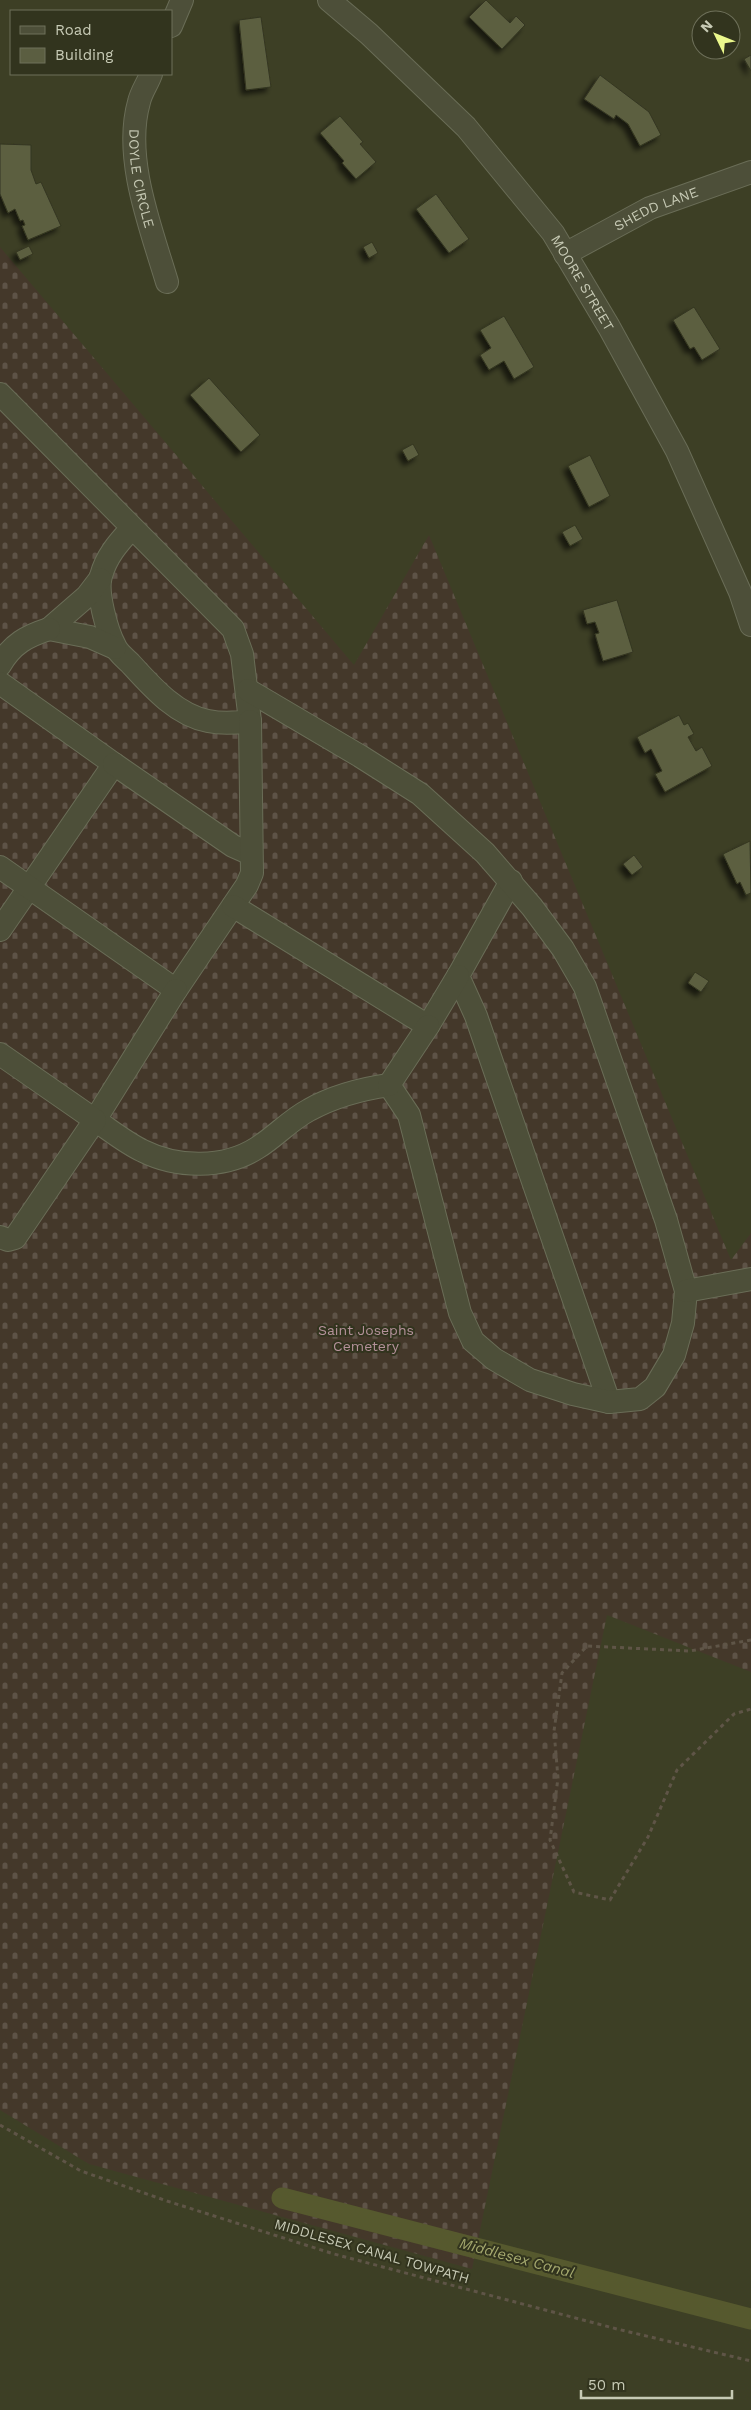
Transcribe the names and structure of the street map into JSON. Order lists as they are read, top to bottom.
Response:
{
  "streets": {
    "street": ["DOYLE CIRCLE", "SHEDD LANE", "MOORE STREET"],
    "path": ["MIDDLESEX CANAL TOWPATH"]
  },
  "crossings": [
    ["SHEDD LANE", "MOORE STREET"]
  ],
  "water": ["Middlesex Canal"],
  "parks": ["Saint Josephs Cemetery"],
  "legend": ["Road", "Building"],
  "scale_bar": "50 m",
  "north": "top left"
}
